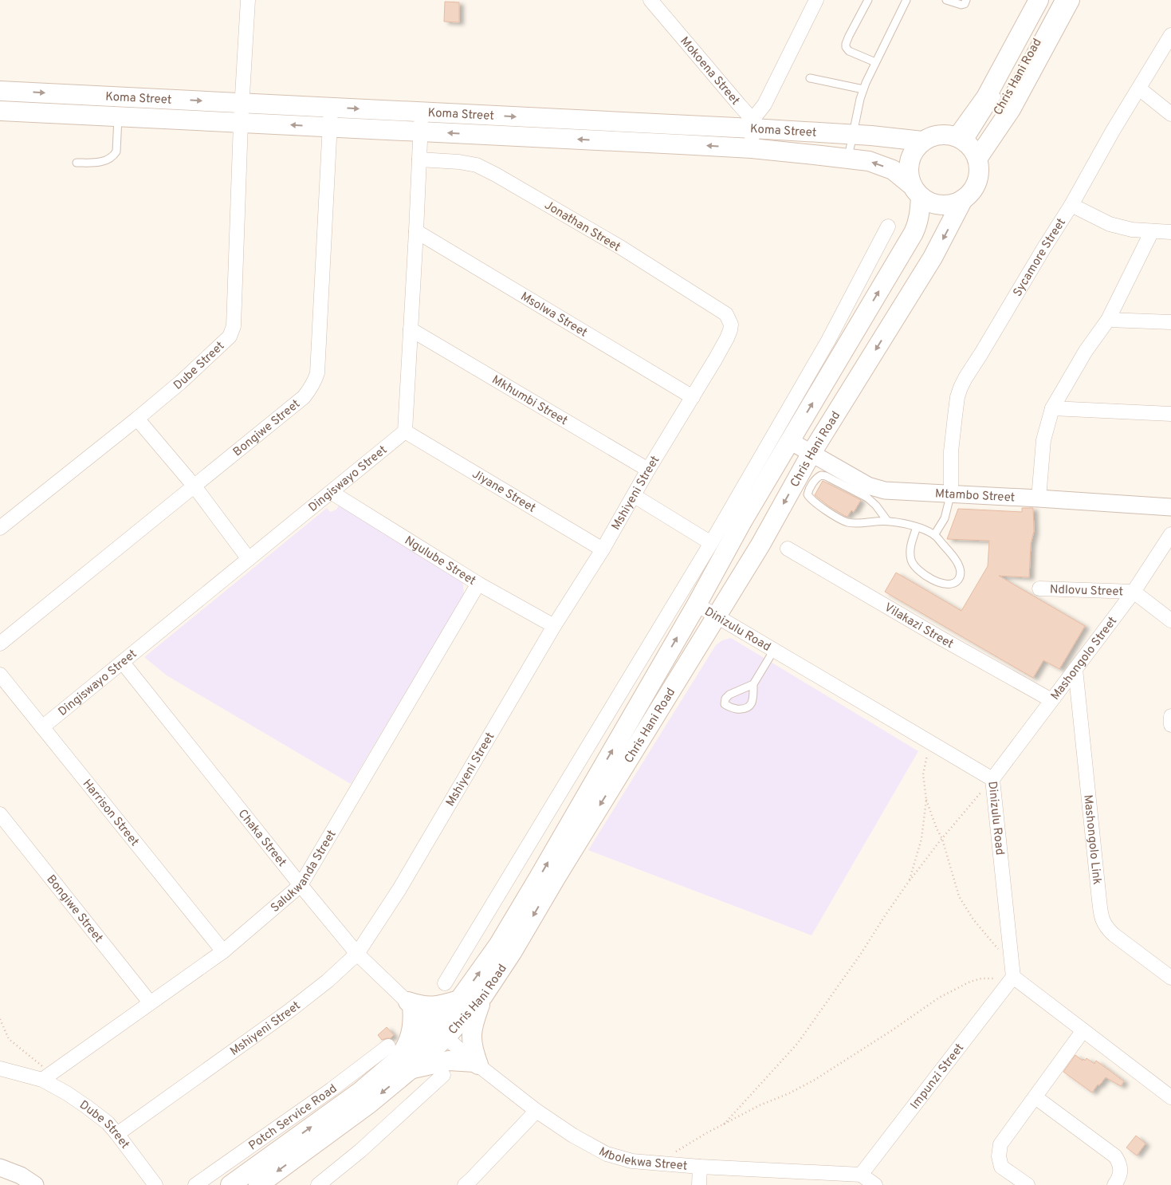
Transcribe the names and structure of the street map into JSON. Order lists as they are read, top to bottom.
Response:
{
  "streets": {
    "main road": ["Chris Hani Road", "Koma Street"],
    "street": [
      "Mokoena Street",
      "Jonathan Street",
      "Sycamore Street",
      "Msolwa Street",
      "Dube Street",
      "Mkhumbi Street",
      "Bongiwe Street",
      "Dingiswayo Street",
      "Jiyane Street",
      "Mshiyeni Street",
      "Mtambo Street",
      "Ngulube Street",
      "Ndlovu Street",
      "Vilakazi Street",
      "Dinizulu Road",
      "Mashongolo Street",
      "Harrison Street",
      "Chaka Street",
      "Mashongolo Link",
      "Salukwanda Street",
      "Impunzi Street",
      "Potch Service Road",
      "Mbolekwa Street"
    ]
  },
  "crossings": [
    ["Mokoena Street", "Koma Street"],
    ["Chris Hani Road", "Koma Street"],
    ["Chris Hani Road", "Mtambo Street"],
    ["Chris Hani Road", "Dinizulu Road"],
    ["Chris Hani Road", "Chaka Street"],
    ["Chris Hani Road", "Potch Service Road"],
    ["Chris Hani Road", "Mbolekwa Street"],
    ["Koma Street", "Dube Street"],
    ["Koma Street", "Bongiwe Street"],
    ["Jonathan Street", "Mshiyeni Street"],
    ["Sycamore Street", "Mtambo Street"],
    ["Msolwa Street", "Mshiyeni Street"],
    ["Dube Street", "Mshiyeni Street"],
    ["Dube Street", "Salukwanda Street"],
    ["Mkhumbi Street", "Mshiyeni Street"],
    ["Bongiwe Street", "Salukwanda Street"],
    ["Dingiswayo Street", "Jiyane Street"],
    ["Dingiswayo Street", "Ngulube Street"],
    ["Dingiswayo Street", "Harrison Street"],
    ["Dingiswayo Street", "Chaka Street"],
    ["Jiyane Street", "Mshiyeni Street"],
    ["Mshiyeni Street", "Ngulube Street"],
    ["Mshiyeni Street", "Chaka Street"],
    ["Ngulube Street", "Salukwanda Street"],
    ["Ndlovu Street", "Mashongolo Street"],
    ["Vilakazi Street", "Mashongolo Street"],
    ["Dinizulu Road", "Mashongolo Street"],
    ["Dinizulu Road", "Impunzi Street"],
    ["Mashongolo Street", "Mashongolo Link"],
    ["Harrison Street", "Salukwanda Street"],
    ["Chaka Street", "Salukwanda Street"],
    ["Chaka Street", "Mbolekwa Street"],
    ["Impunzi Street", "Mbolekwa Street"]
  ]
}
